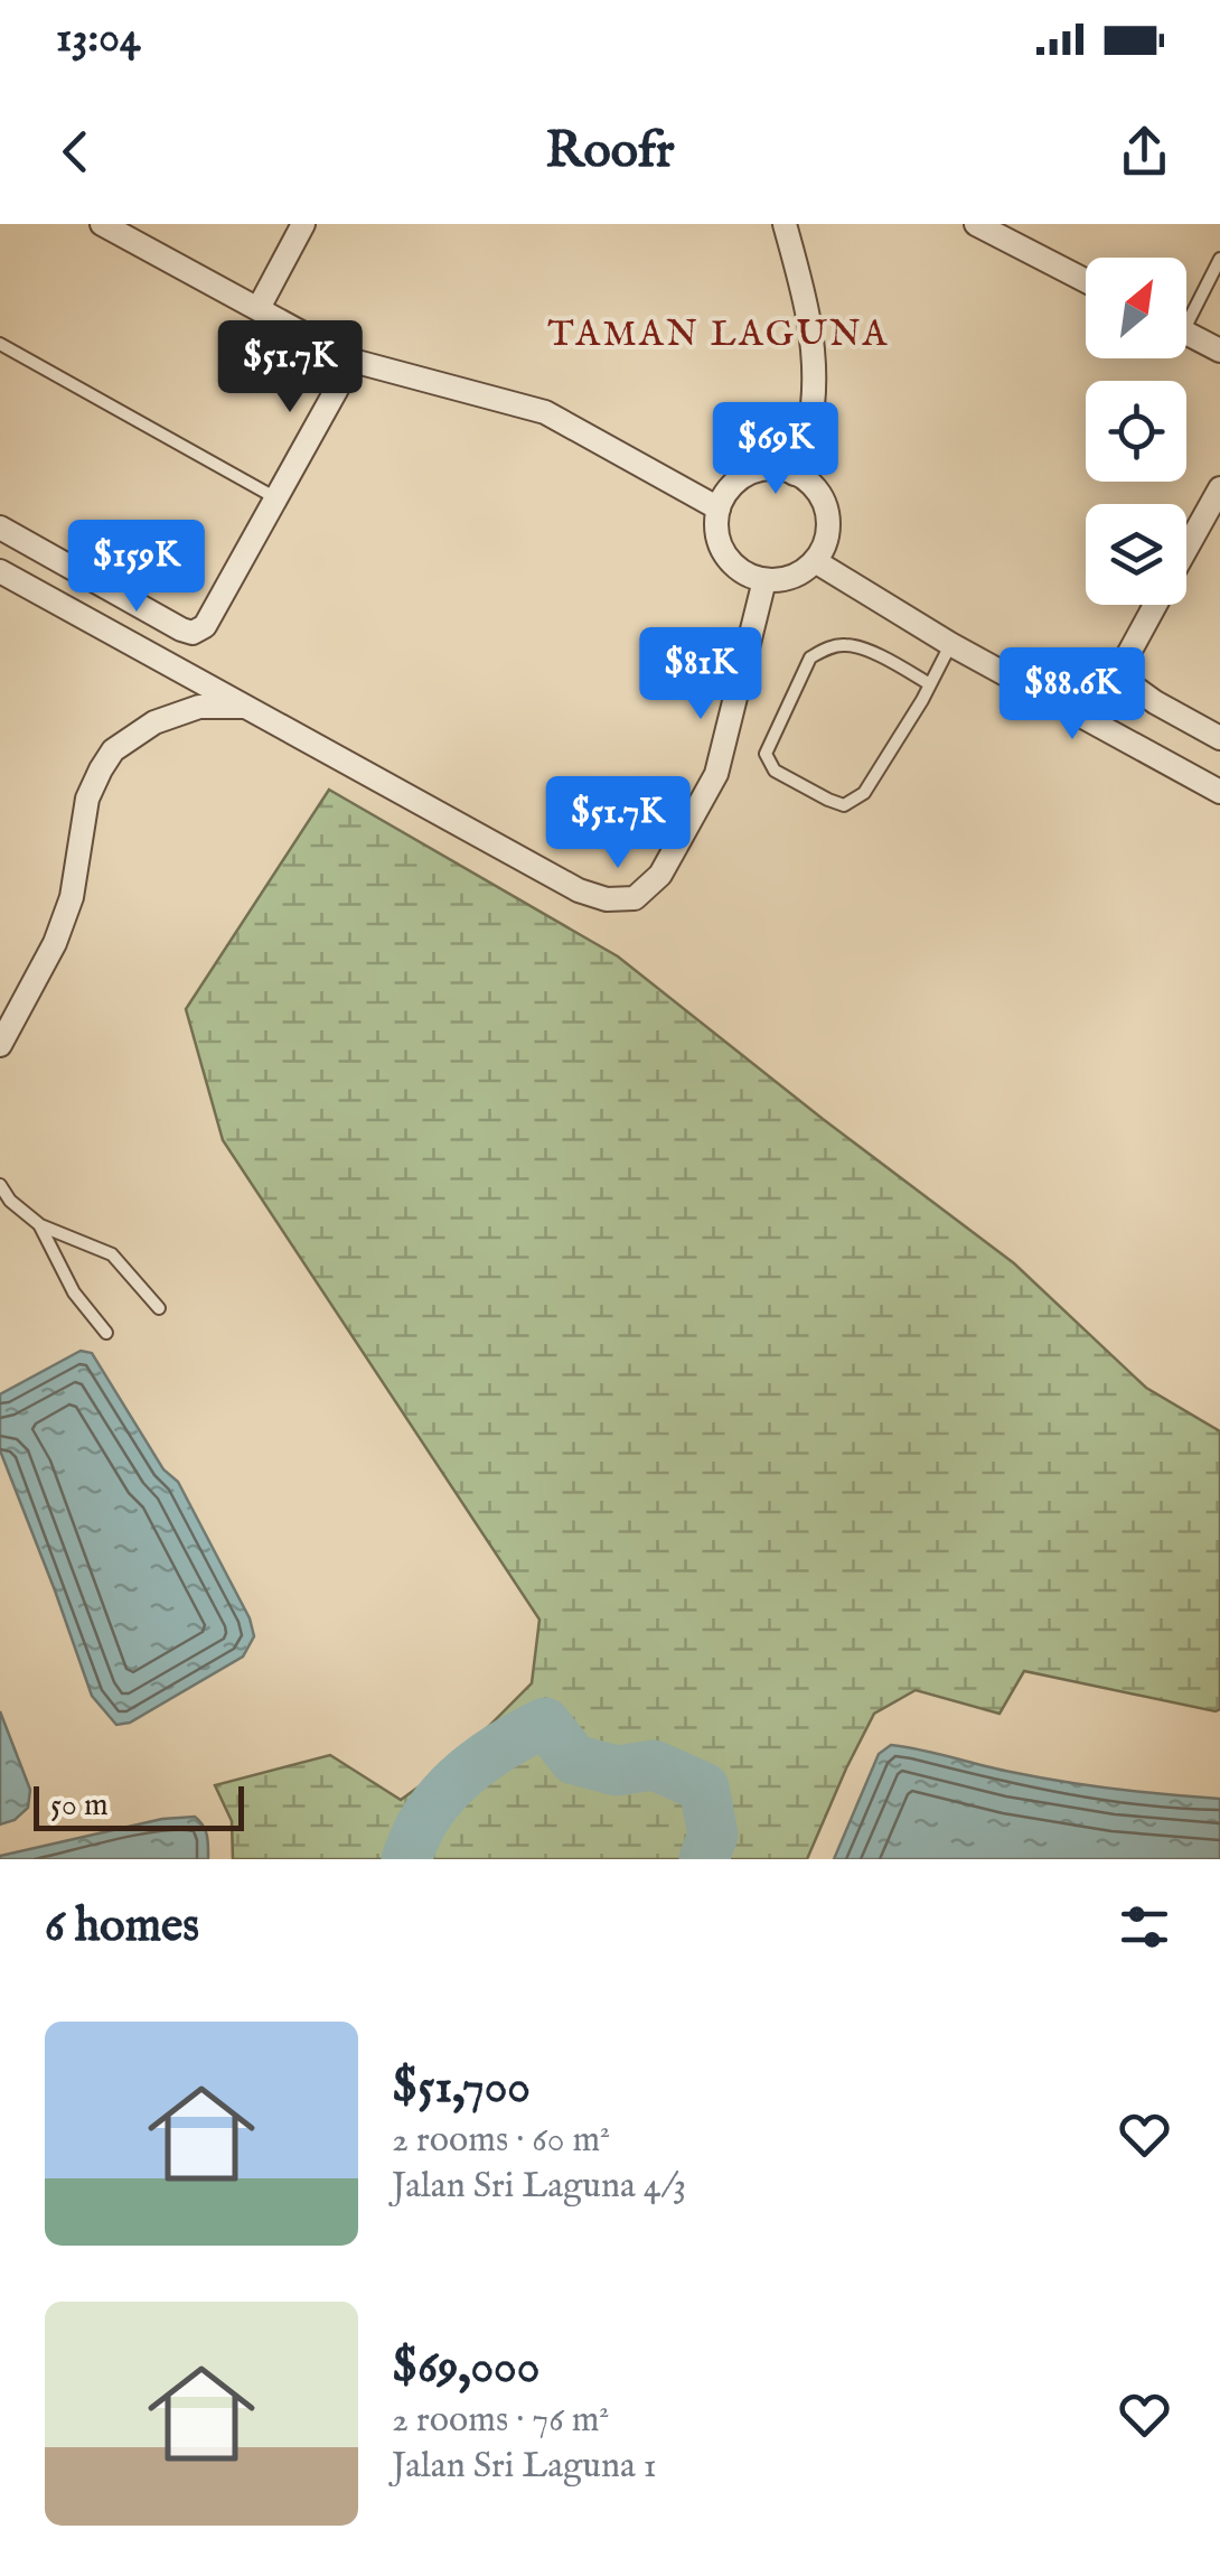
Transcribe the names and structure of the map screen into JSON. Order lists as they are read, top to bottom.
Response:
{
  "districts": ["TAMAN LAGUNA"],
  "scale_bar": "50 m",
  "north": "top right",
  "page": {
    "status": "13:04",
    "header": "Roofr",
    "price": [
      "$51.7K",
      "$69K",
      "$159K",
      "$81K",
      "$88.6K",
      "$51.7K"
    ],
    "scale": "50 m",
    "heading": "6 homes",
    "list": [
      {
        "name": "$51,700",
        "note": "2 rooms · 60 m² · Jalan Sri Laguna 4/3"
      },
      {
        "name": "$69,000",
        "note": "2 rooms · 76 m² · Jalan Sri Laguna 1"
      }
    ]
  }
}
